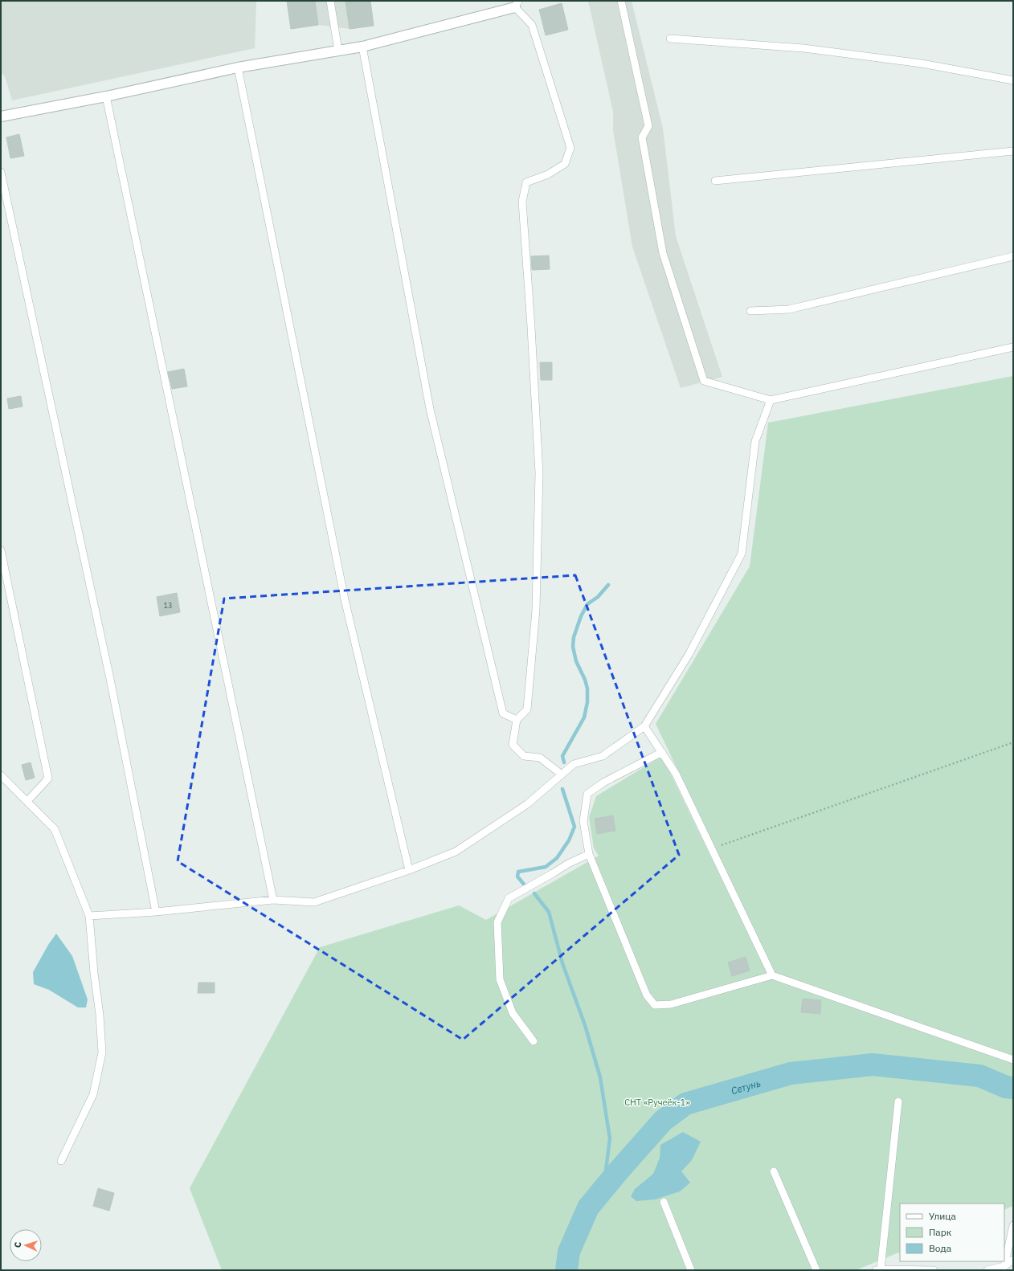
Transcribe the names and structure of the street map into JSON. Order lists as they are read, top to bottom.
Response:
{
  "water": ["Сетунь"],
  "parks": ["СНТ «Ручеёк-1»"],
  "house_numbers": ["13"],
  "legend": ["Улица", "Парк", "Вода"],
  "north": "left"
}
